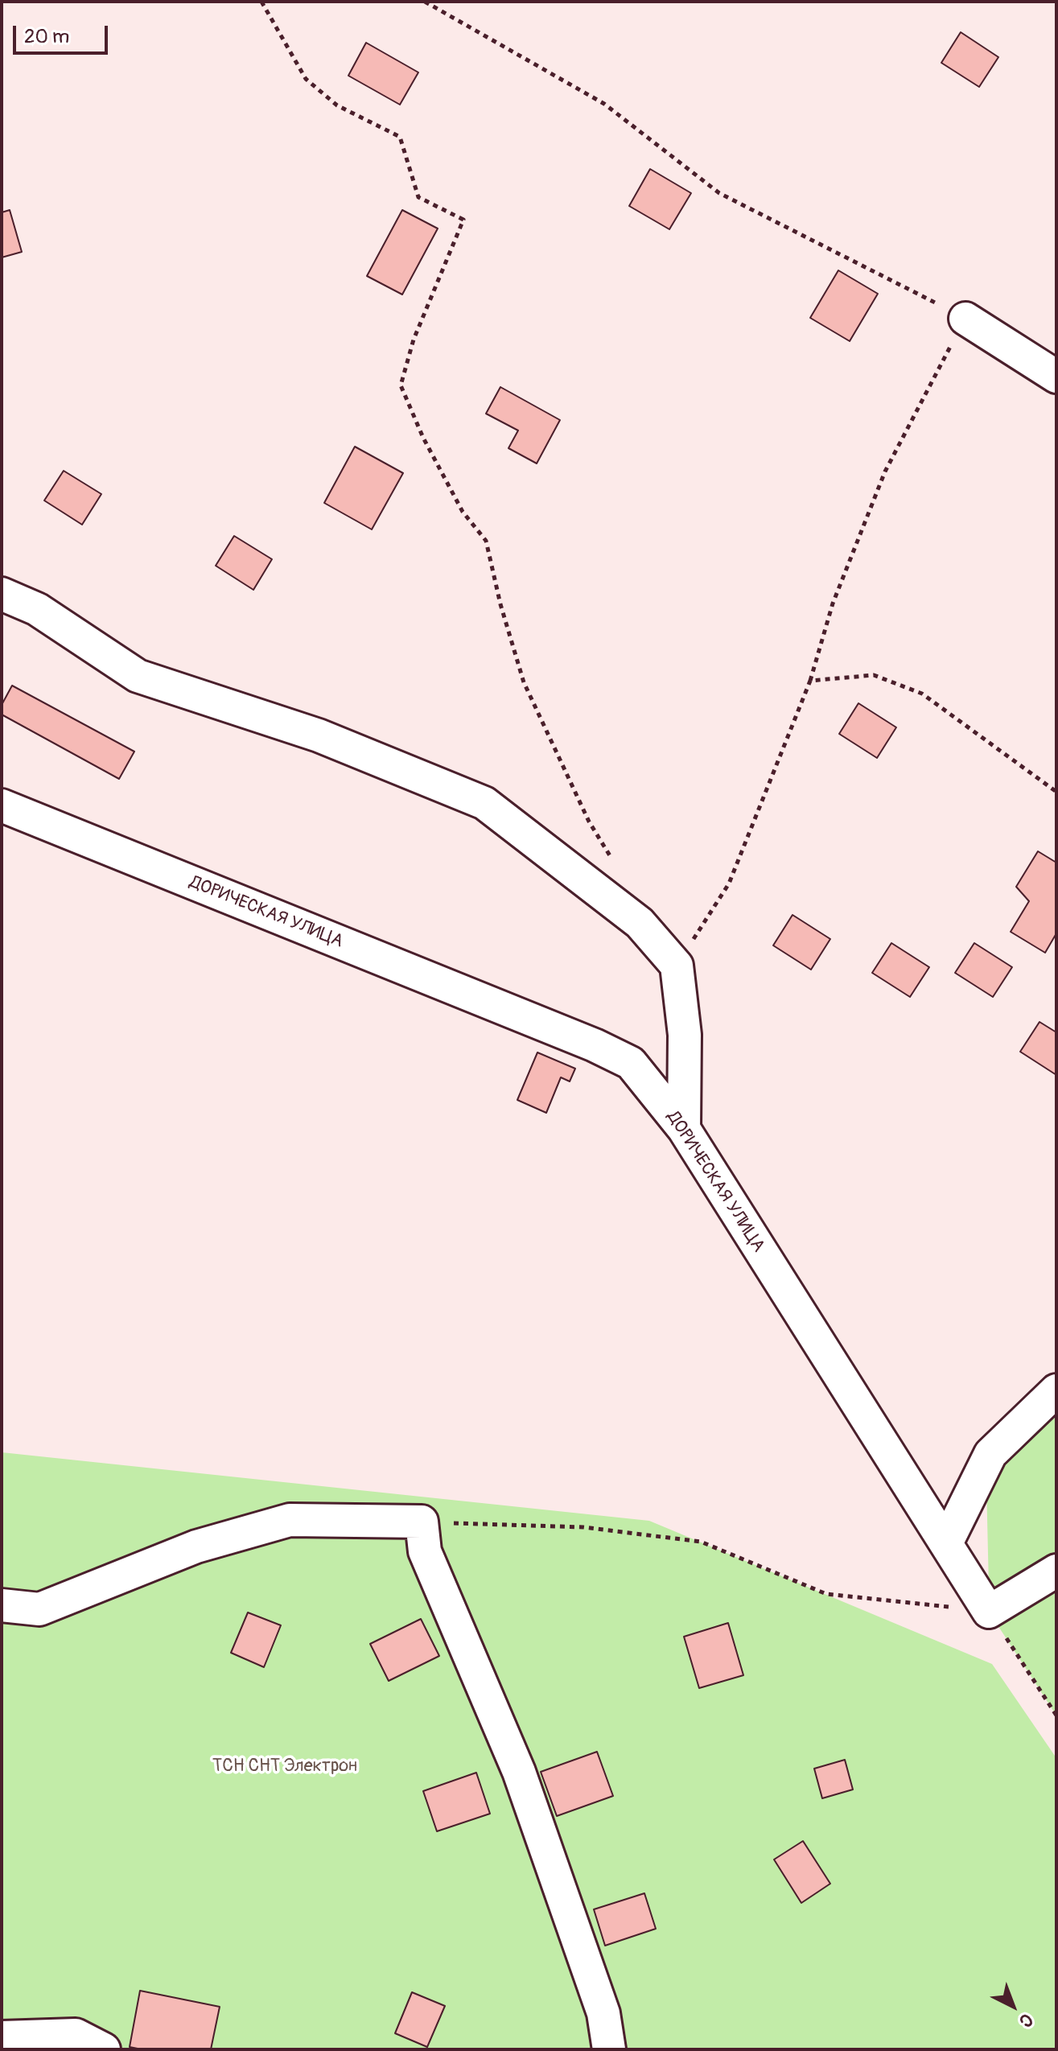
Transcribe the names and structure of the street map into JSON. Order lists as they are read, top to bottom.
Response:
{
  "streets": {
    "street": ["ДОРИЧЕСКАЯ УЛИЦА"]
  },
  "parks": ["ТСН СНТ Электрон"],
  "scale_bar": "20 m",
  "north": "bottom right"
}
